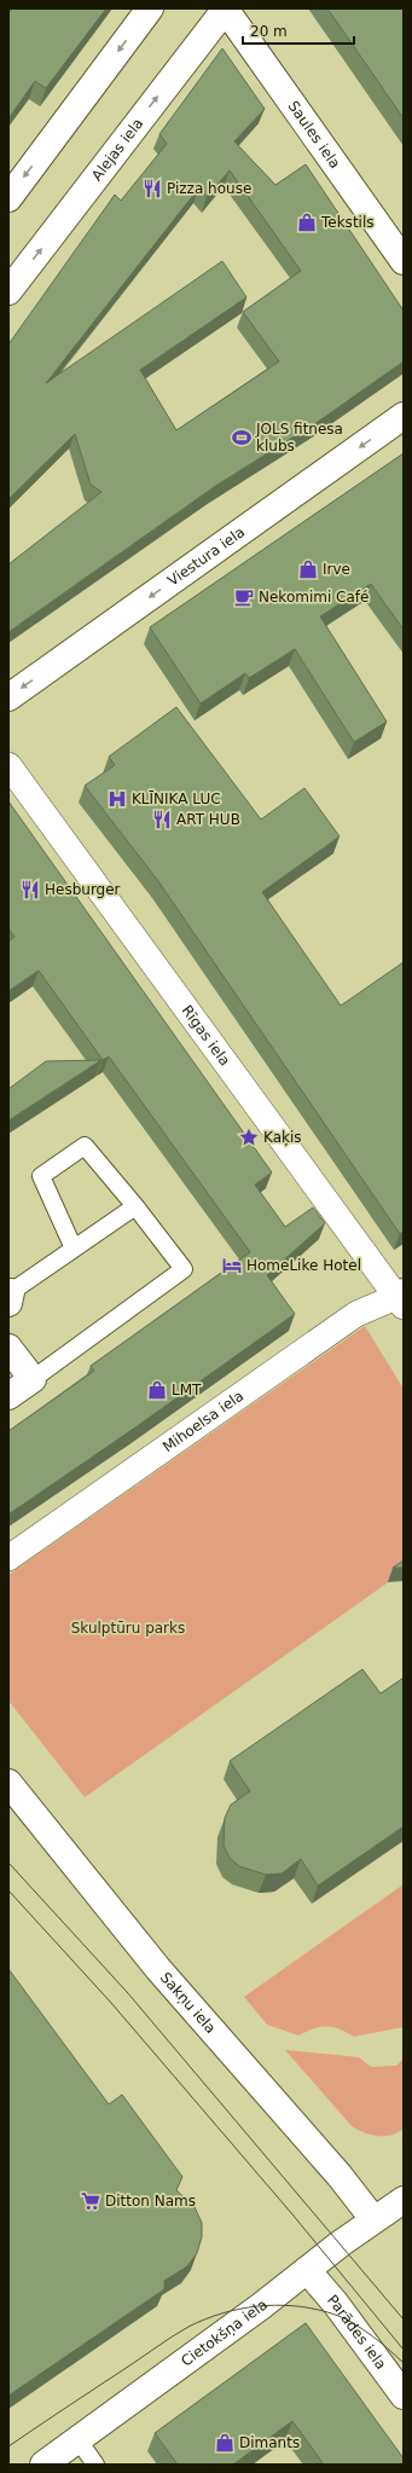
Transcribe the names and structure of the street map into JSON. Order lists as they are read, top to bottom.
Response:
{
  "streets": {
    "street": [
      "Saules iela",
      "Alejas iela",
      "Viestura iela",
      "Rīgas iela",
      "Mihoelsa iela",
      "Sakņu iela",
      "Parādes iela",
      "Cietokšņa iela"
    ]
  },
  "crossings": [
    ["Saules iela", "Alejas iela"],
    ["Rīgas iela", "Mihoelsa iela"],
    ["Sakņu iela", "Cietokšņa iela"],
    ["Parādes iela", "Cietokšņa iela"]
  ],
  "one_way": ["Viestura iela"],
  "parks": ["Skulptūru parks"],
  "places": {
    "restaurant": ["Pizza house", "ART HUB", "Hesburger"],
    "shop": [
      "Tekstils",
      "Irve",
      "LMT",
      "Dimants"
    ],
    "sports": ["JOLS fitnesa klubs"],
    "cafe": ["Nekomimi Café"],
    "hospital": ["KLĪNIKA LUC"],
    "place": ["Kaķis"],
    "hotel": ["HomeLike Hotel"],
    "supermarket": ["Ditton Nams"]
  },
  "scale_bar": "20 m"
}
